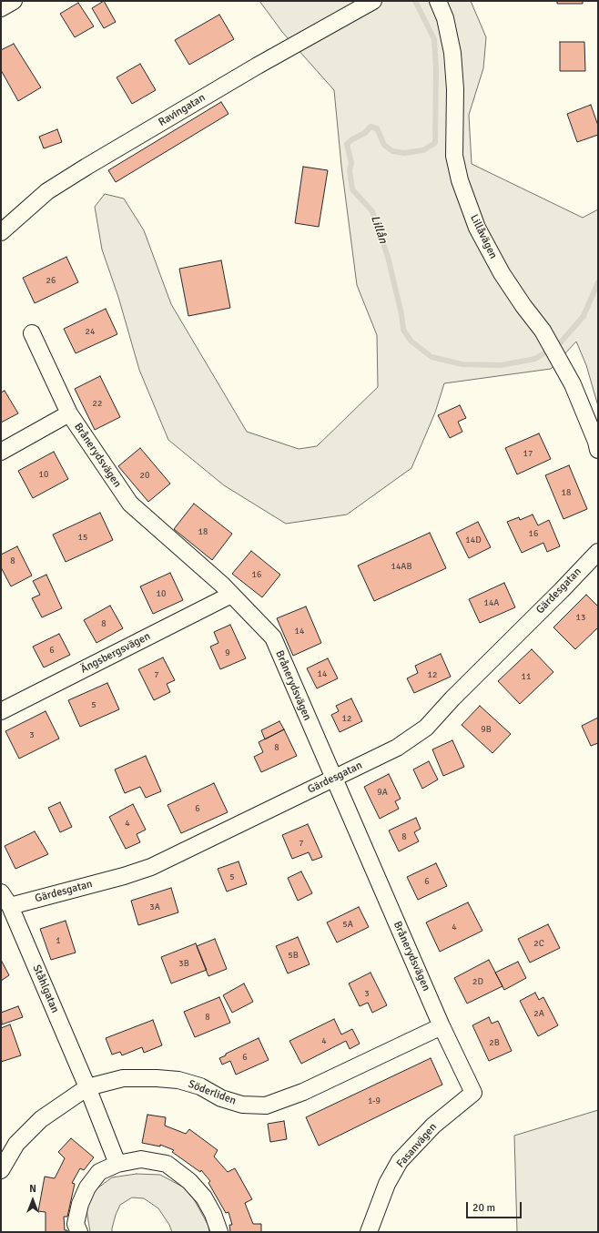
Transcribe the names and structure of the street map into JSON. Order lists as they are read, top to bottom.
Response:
{
  "streets": {
    "street": [
      "Ravingatan",
      "Lillåvägen",
      "Brånerydsvägen",
      "Gärdesgatan",
      "Ängsbergsvägen",
      "Ståhlgatan",
      "Söderliden",
      "Fasanvägen"
    ]
  },
  "crossings": [
    ["Brånerydsvägen", "Gärdesgatan"],
    ["Brånerydsvägen", "Ängsbergsvägen"],
    ["Brånerydsvägen", "Söderliden"],
    ["Brånerydsvägen", "Fasanvägen"],
    ["Gärdesgatan", "Ståhlgatan"],
    ["Ståhlgatan", "Söderliden"]
  ],
  "water": ["Lillån"],
  "house_numbers": [
    "26",
    "24",
    "22",
    "17",
    "10",
    "20",
    "18",
    "18",
    "16",
    "15",
    "14D",
    "8",
    "14AB",
    "16",
    "10",
    "14A",
    "13",
    "8",
    "14",
    "6",
    "9",
    "14",
    "7",
    "12",
    "11",
    "5",
    "12",
    "9B",
    "3",
    "8",
    "9A",
    "6",
    "4",
    "8",
    "7",
    "5",
    "6",
    "3A",
    "5A",
    "4",
    "1",
    "2C",
    "5B",
    "3B",
    "2D",
    "3",
    "2A",
    "8",
    "4",
    "2B",
    "6",
    "1-9"
  ],
  "scale_bar": "20 m",
  "north": "top"
}
